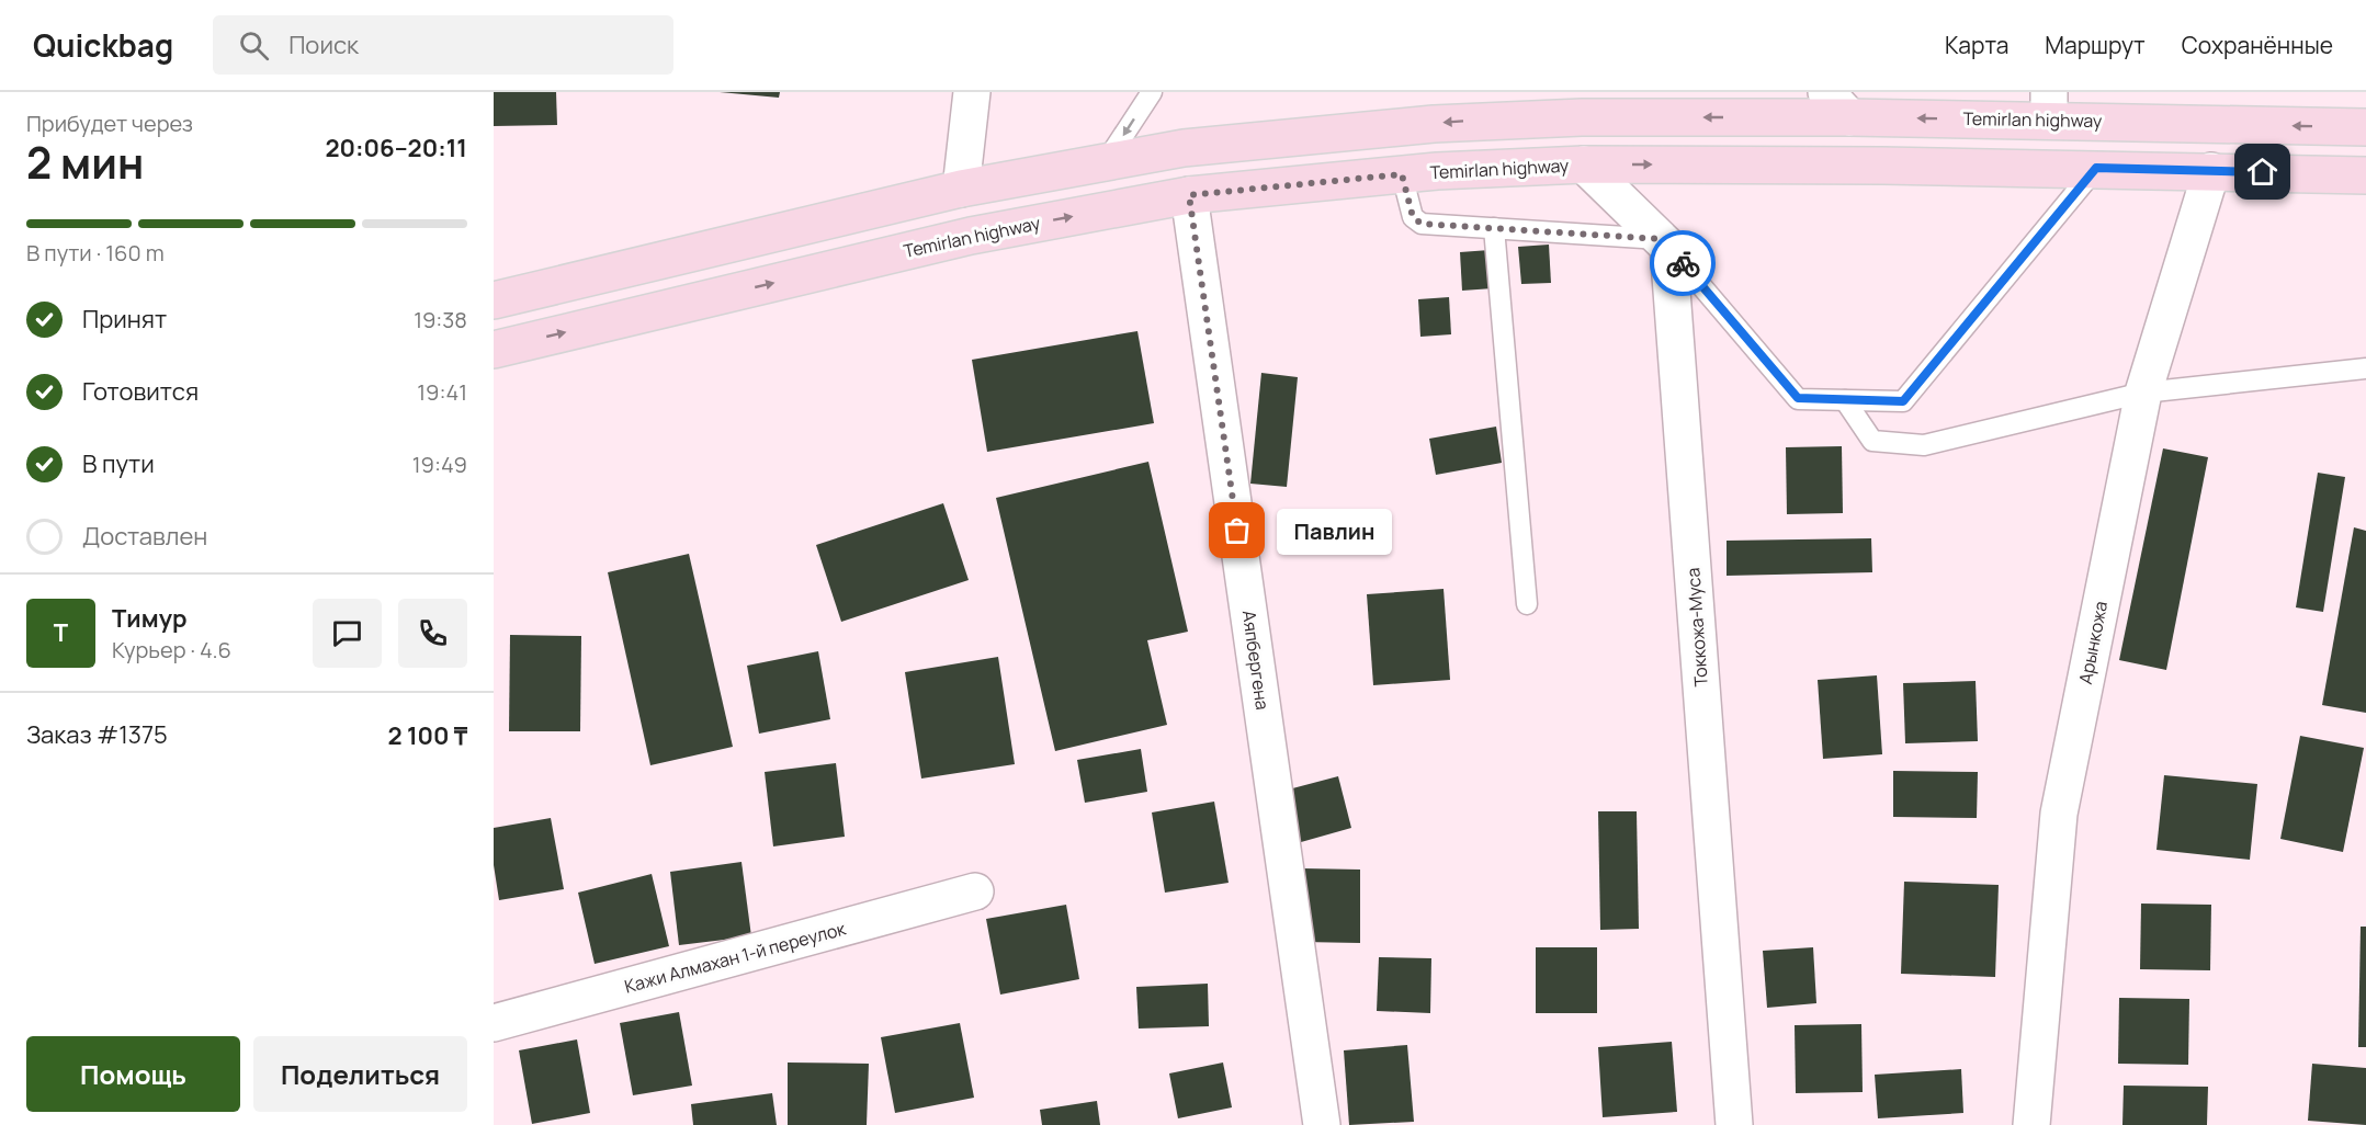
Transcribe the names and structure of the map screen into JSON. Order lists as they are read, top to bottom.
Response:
{
  "streets": {
    "main road": ["Temirlan highway"],
    "street": [
      "Токкожа-Муса",
      "Арынкожа",
      "Аяпбергена",
      "Кажи Алмахан 1-й переулок"
    ]
  },
  "crossings": [
    ["Temirlan highway", "Арынкожа"],
    ["Temirlan highway", "Аяпбергена"]
  ],
  "places": ["Павлин"],
  "page": {
    "header": "Quickbag",
    "search": "Поиск",
    "nav": ["Карта", "Маршрут", "Сохранённые"],
    "heading": ["2 мин", "Прибудет через", "20:06–20:11"],
    "panel": [
      "Тимур",
      "Курьер · 4.6",
      "Заказ #1375",
      "2 100 ₸"
    ],
    "bar": "В пути · 160 m",
    "list": [
      ["Принят", "19:38"],
      ["Готовится", "19:41"],
      ["В пути", "19:49"],
      "Доставлен"
    ],
    "bubble": "Павлин",
    "round": "Т",
    "buttons": ["Помощь", "Поделиться"]
  }
}
